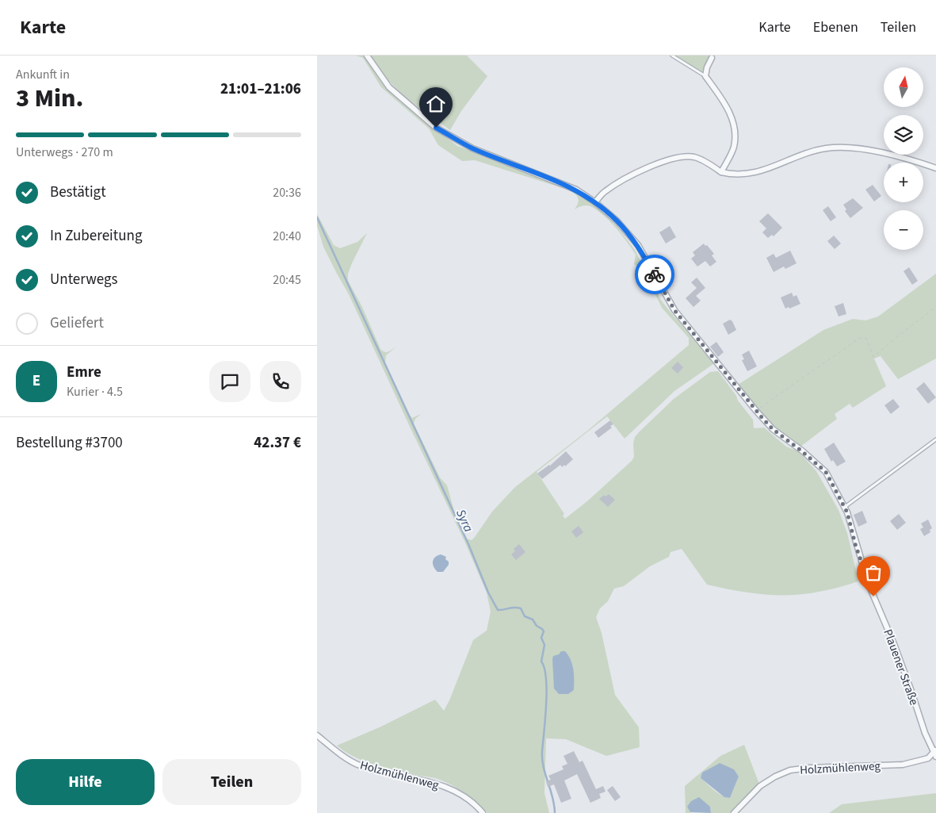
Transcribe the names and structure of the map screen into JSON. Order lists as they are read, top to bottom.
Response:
{
  "streets": {
    "street": ["Plauener Straße", "Holzmühlenweg"]
  },
  "crossings": [
    ["Plauener Straße", "Holzmühlenweg"]
  ],
  "water": ["Syra"],
  "north": "top",
  "page": {
    "header": "Karte",
    "nav": ["Karte", "Ebenen", "Teilen"],
    "heading": ["3 Min.", "Ankunft in", "21:01–21:06"],
    "panel": [
      "Emre",
      "Kurier · 4.5",
      "Bestellung #3700",
      "42.37 €"
    ],
    "map_buttons": ["+", "−"],
    "bar": "Unterwegs · 270 m",
    "list": [
      ["Bestätigt", "20:36"],
      ["In Zubereitung", "20:40"],
      ["Unterwegs", "20:45"],
      "Geliefert"
    ],
    "round": "E",
    "buttons": ["Hilfe", "Teilen"]
  }
}
